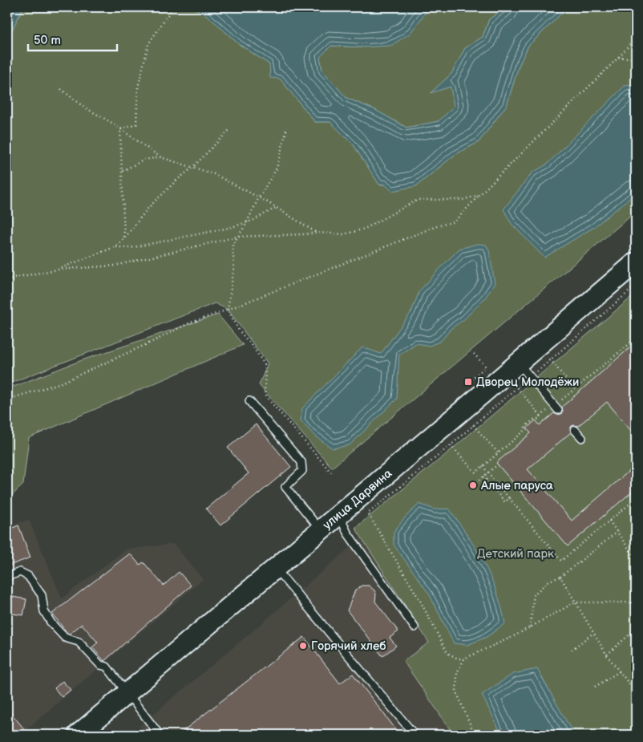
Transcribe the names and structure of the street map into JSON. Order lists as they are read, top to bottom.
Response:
{
  "streets": {
    "main road": ["улица Дарвина"]
  },
  "parks": ["Детский парк"],
  "places": {
    "transit": ["Дворец Молодёжи"],
    "other": ["Алые паруса", "Горячий хлеб"]
  },
  "scale_bar": "50 m"
}
